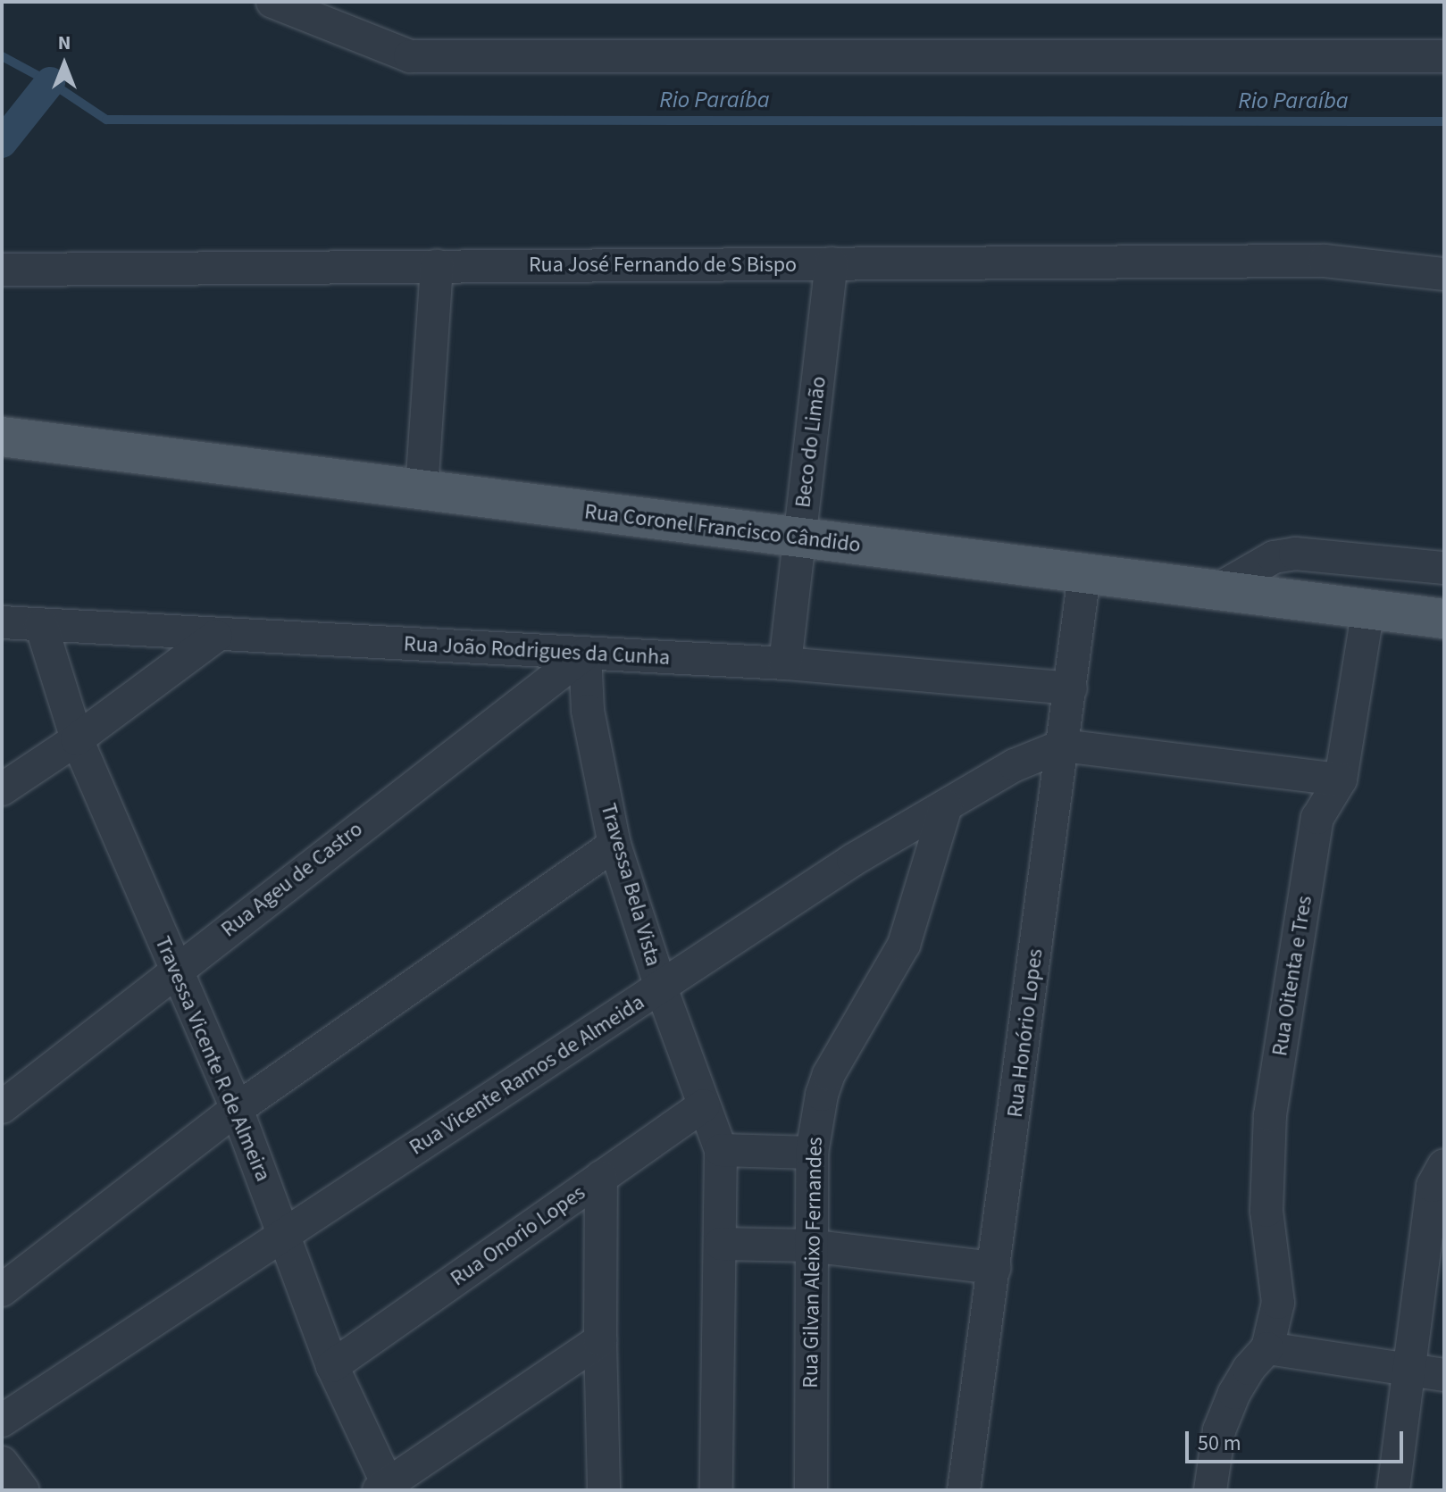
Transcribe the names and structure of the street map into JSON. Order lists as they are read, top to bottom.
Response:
{
  "streets": {
    "main road": ["Rua Coronel Francisco Cândido"],
    "street": [
      "Rua José Fernando de S Bispo",
      "Beco do Limão",
      "Rua João Rodrigues da Cunha",
      "Rua Ageu de Castro",
      "Travessa Bela Vista",
      "Rua Oitenta e Tres",
      "Rua Honório Lopes",
      "Travessa Vicente R de Almeira",
      "Rua Vicente Ramos de Almeida",
      "Rua Onorio Lopes",
      "Rua Gilvan Aleixo Fernandes"
    ]
  },
  "crossings": [
    ["Rua José Fernando de S Bispo", "Beco do Limão"],
    ["Beco do Limão", "Rua Coronel Francisco Cândido"],
    ["Beco do Limão", "Rua João Rodrigues da Cunha"],
    ["Rua Coronel Francisco Cândido", "Rua Oitenta e Tres"],
    ["Rua Coronel Francisco Cândido", "Rua Honório Lopes"],
    ["Rua João Rodrigues da Cunha", "Rua Ageu de Castro"],
    ["Rua João Rodrigues da Cunha", "Travessa Bela Vista"],
    ["Rua João Rodrigues da Cunha", "Rua Honório Lopes"],
    ["Rua João Rodrigues da Cunha", "Travessa Vicente R de Almeira"],
    ["Rua Ageu de Castro", "Travessa Bela Vista"],
    ["Rua Ageu de Castro", "Travessa Vicente R de Almeira"],
    ["Travessa Bela Vista", "Rua Vicente Ramos de Almeida"],
    ["Travessa Bela Vista", "Rua Onorio Lopes"],
    ["Rua Honório Lopes", "Rua Vicente Ramos de Almeida"],
    ["Travessa Vicente R de Almeira", "Rua Vicente Ramos de Almeida"],
    ["Travessa Vicente R de Almeira", "Rua Onorio Lopes"],
    ["Rua Vicente Ramos de Almeida", "Rua Gilvan Aleixo Fernandes"]
  ],
  "water": ["Rio Paraíba"],
  "scale_bar": "50 m",
  "north": "top"
}
